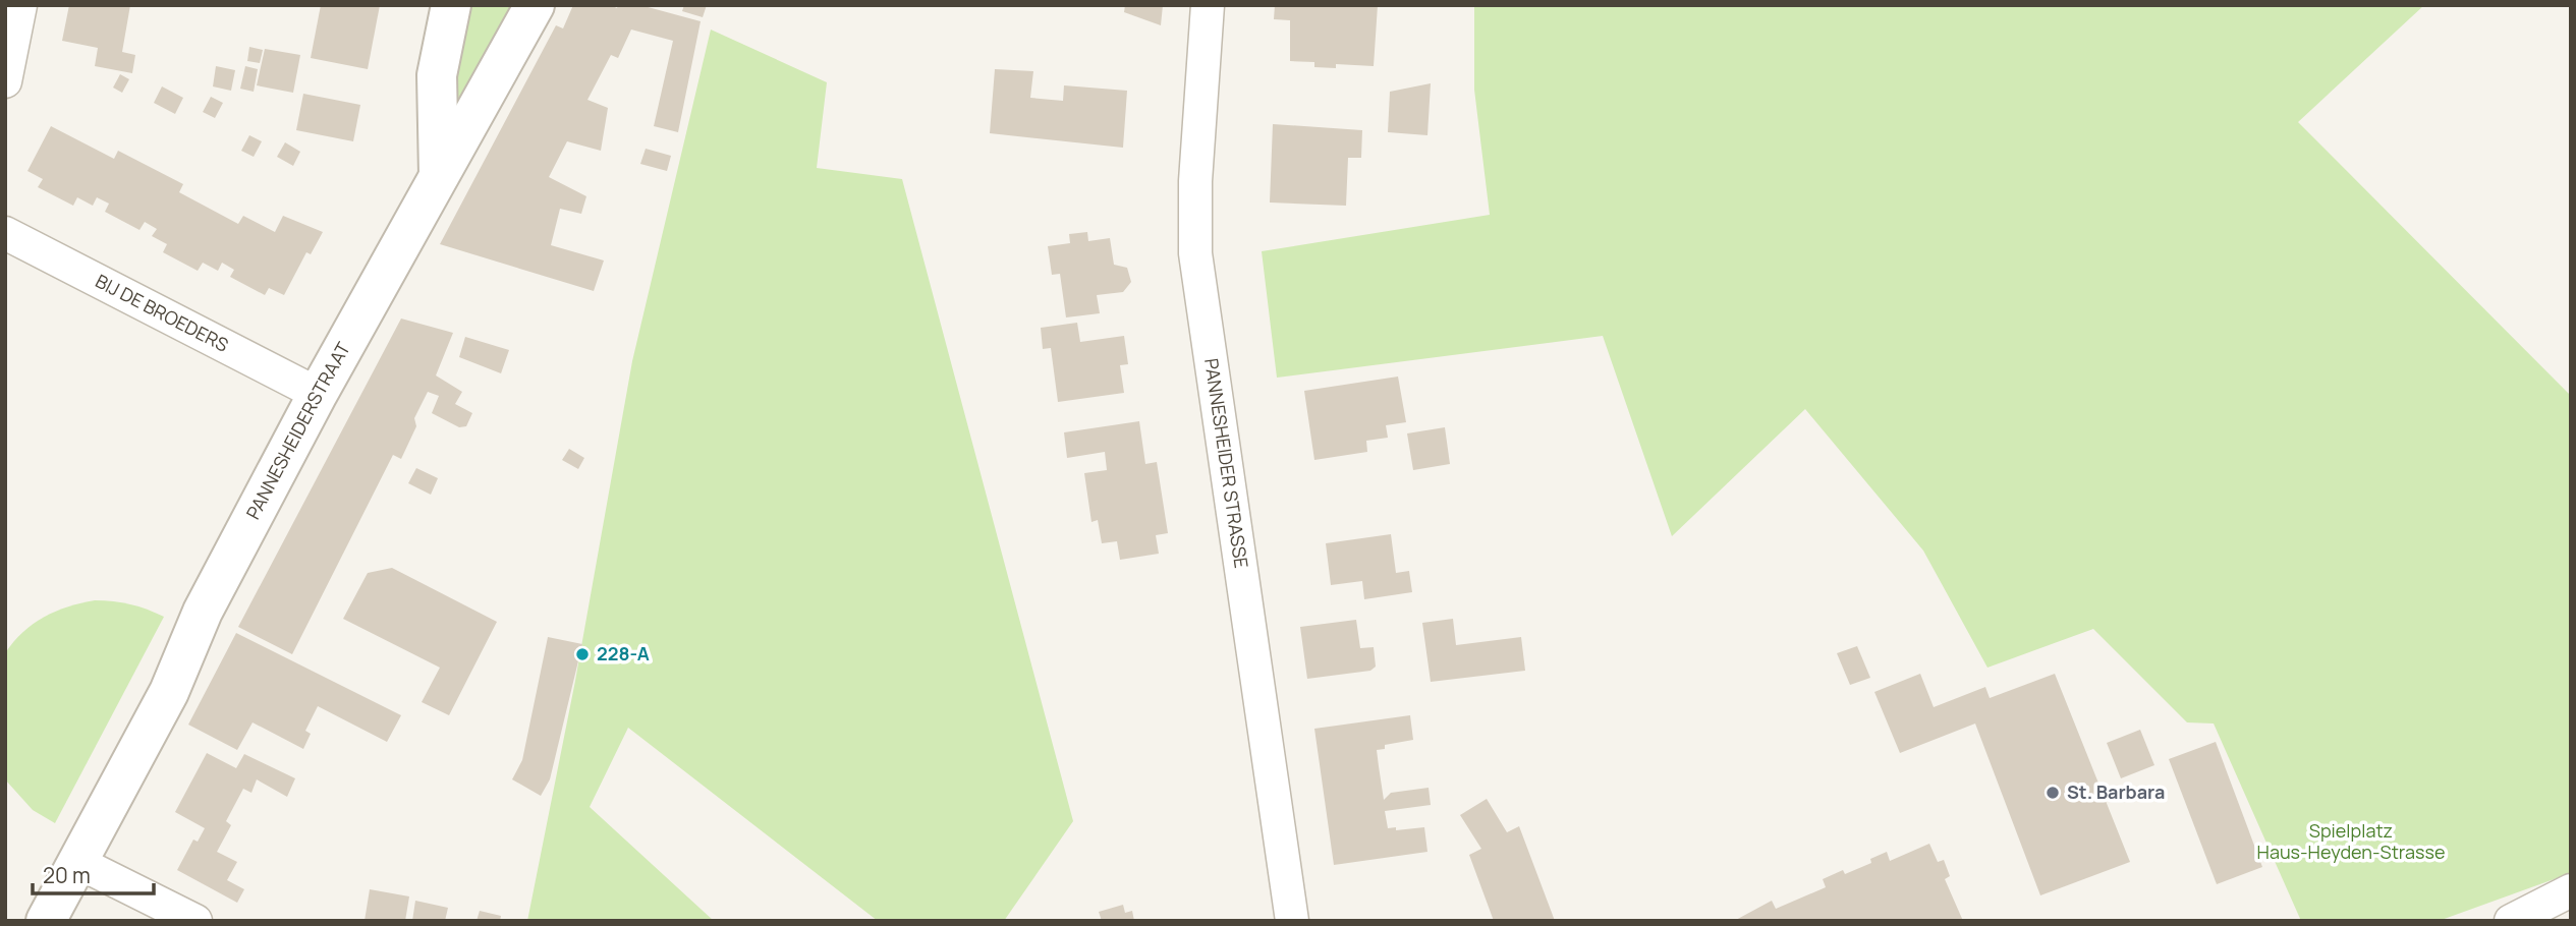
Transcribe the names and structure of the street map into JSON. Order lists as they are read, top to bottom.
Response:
{
  "streets": {
    "street": ["BIJ DE BROEDERS", "PANNESHEIDERSTRAAT", "PANNESHEIDER STRASSE"]
  },
  "crossings": [
    ["BIJ DE BROEDERS", "PANNESHEIDERSTRAAT"]
  ],
  "parks": ["Spielplatz Haus-Heyden-Strasse"],
  "places": ["228-A", "St. Barbara"],
  "scale_bar": "20 m"
}
